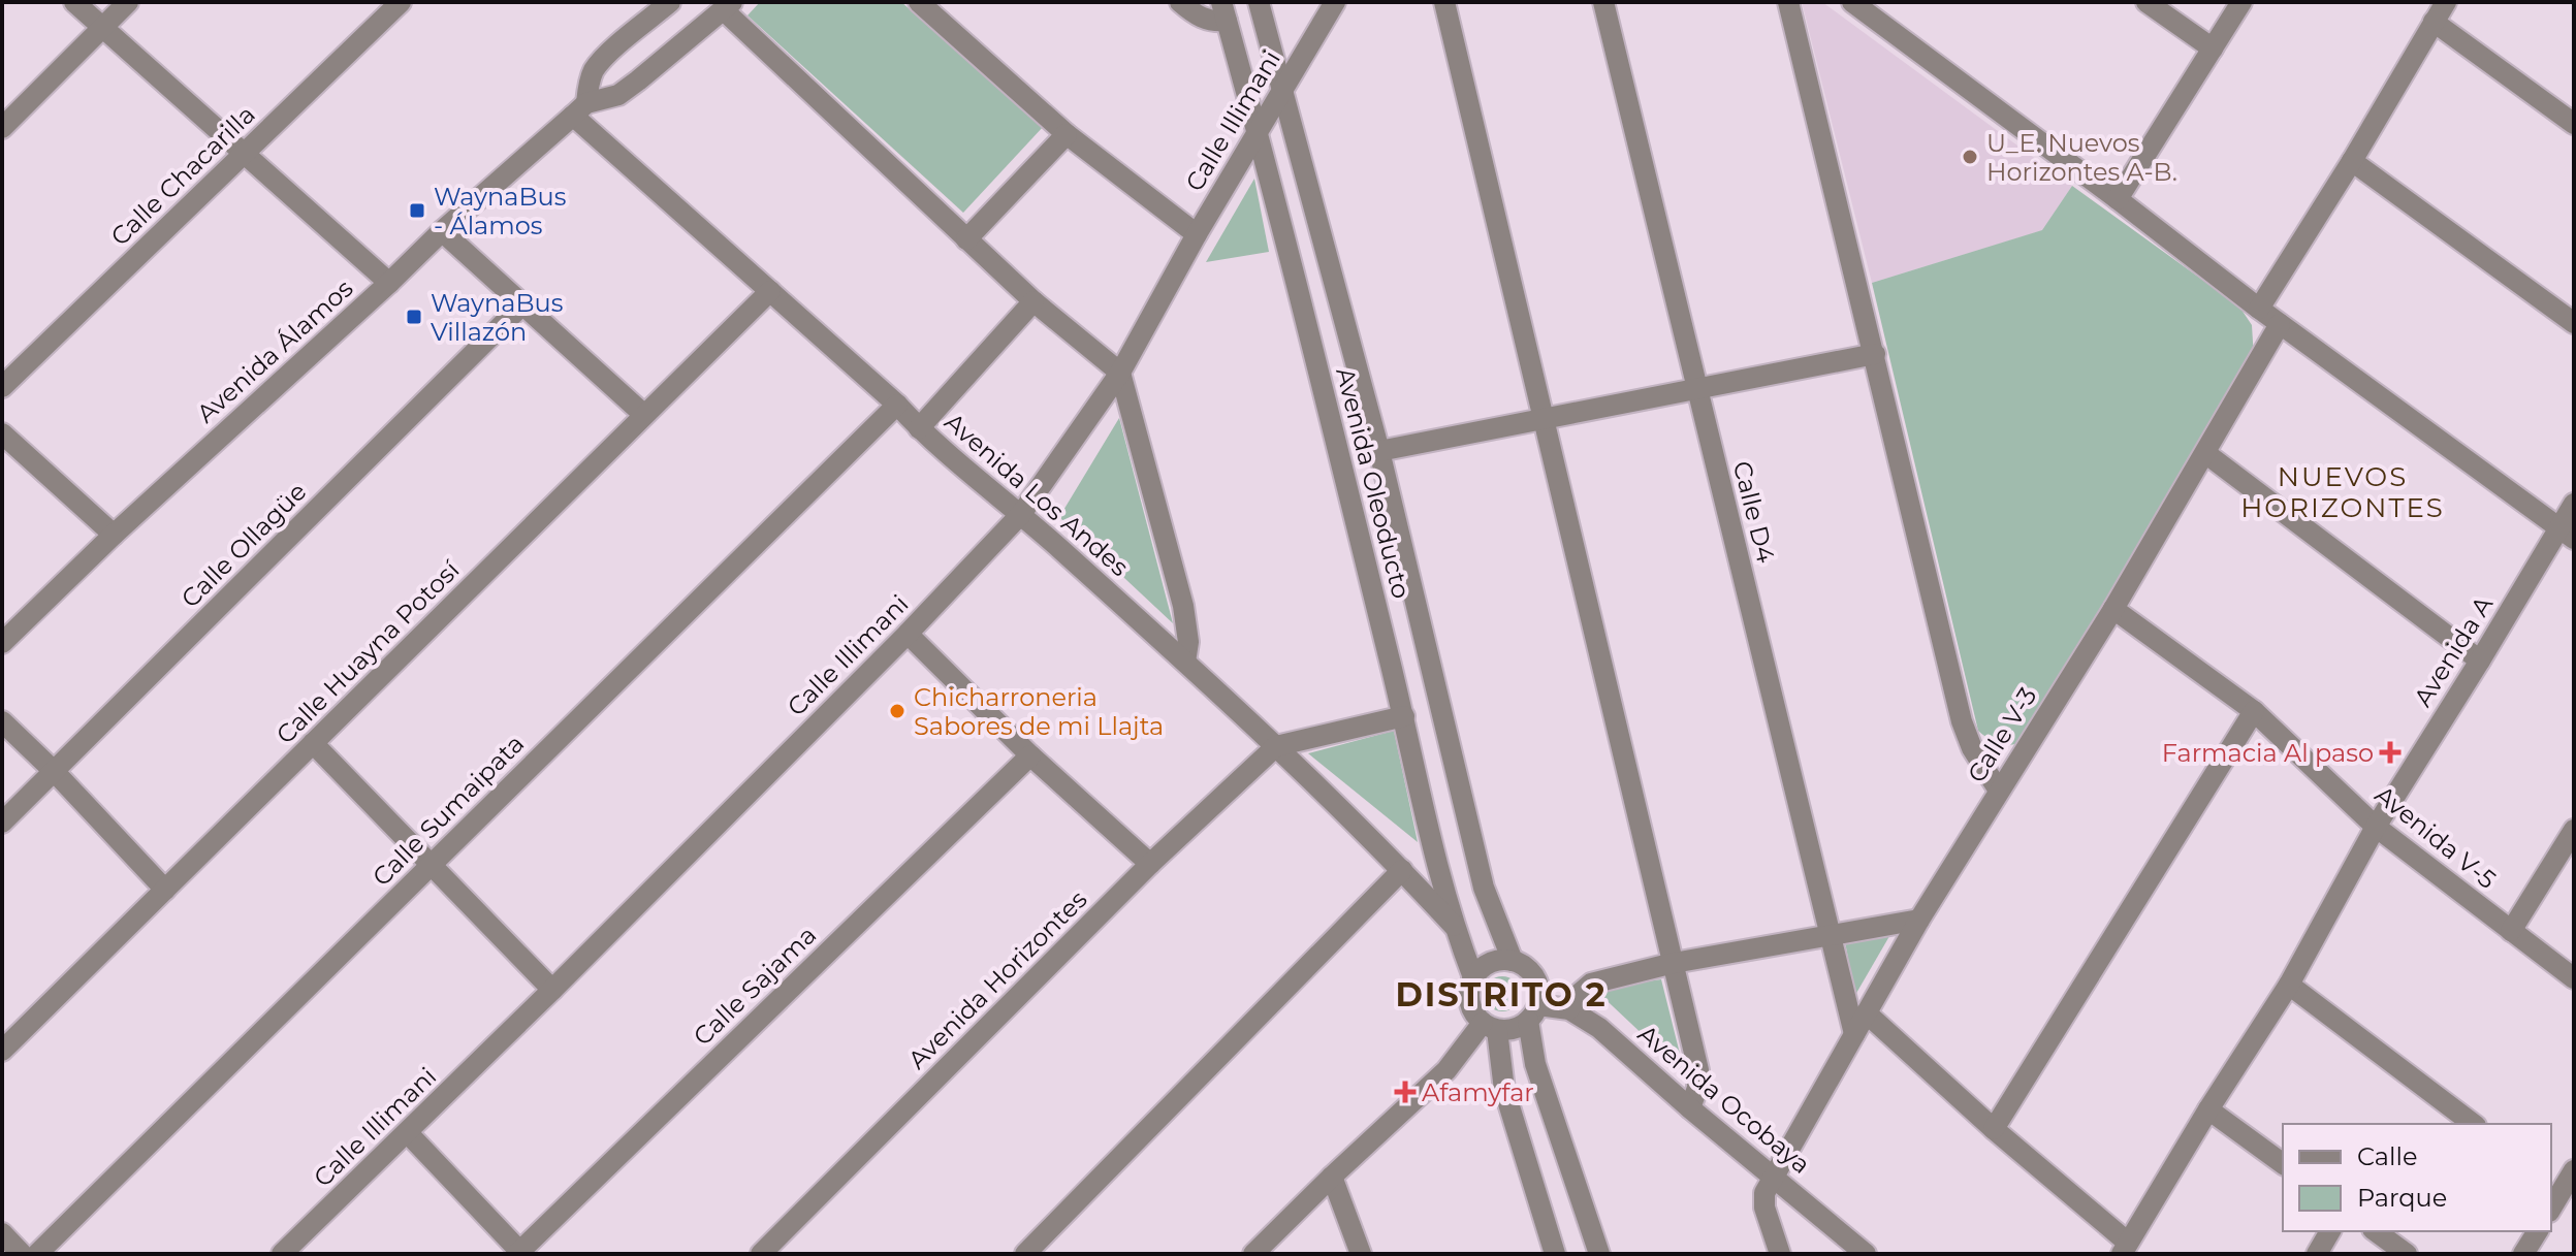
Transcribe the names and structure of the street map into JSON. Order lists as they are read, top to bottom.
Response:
{
  "streets": {
    "street": [
      "Calle Illimani",
      "Calle Chacarilla",
      "Avenida Álamos",
      "Avenida Oleoducto",
      "Avenida Los Andes",
      "Calle D4",
      "Calle Ollagüe",
      "Avenida A",
      "Calle Huayna Potosí",
      "Calle V-3",
      "Calle Sumaipata",
      "Avenida V-5",
      "Avenida Horizontes",
      "Calle Sajama",
      "Avenida Ocobaya"
    ]
  },
  "crossings": [
    ["Calle Illimani", "Avenida Oleoducto"],
    ["Calle Illimani", "Avenida Los Andes"],
    ["Avenida Álamos", "Avenida Los Andes"],
    ["Avenida Oleoducto", "Avenida Los Andes"],
    ["Avenida Oleoducto", "Avenida Ocobaya"],
    ["Avenida Los Andes", "Calle Huayna Potosí"],
    ["Avenida Los Andes", "Calle Sumaipata"],
    ["Avenida Los Andes", "Avenida Horizontes"],
    ["Calle D4", "Calle V-3"],
    ["Avenida A", "Avenida V-5"],
    ["Calle V-3", "Avenida V-5"],
    ["Calle V-3", "Avenida Ocobaya"]
  ],
  "districts": ["NUEVOS HORIZONTES", "DISTRITO 2"],
  "places": {
    "other": ["U_E. Nuevos Horizontes A-B.", "Chicharroneria Sabores de mi Llajta"],
    "transit": ["WaynaBus - Álamos", "WaynaBus Villazón"],
    "health": ["Farmacia Al paso", "Afamyfar"]
  },
  "legend": ["Calle", "Parque"]
}
